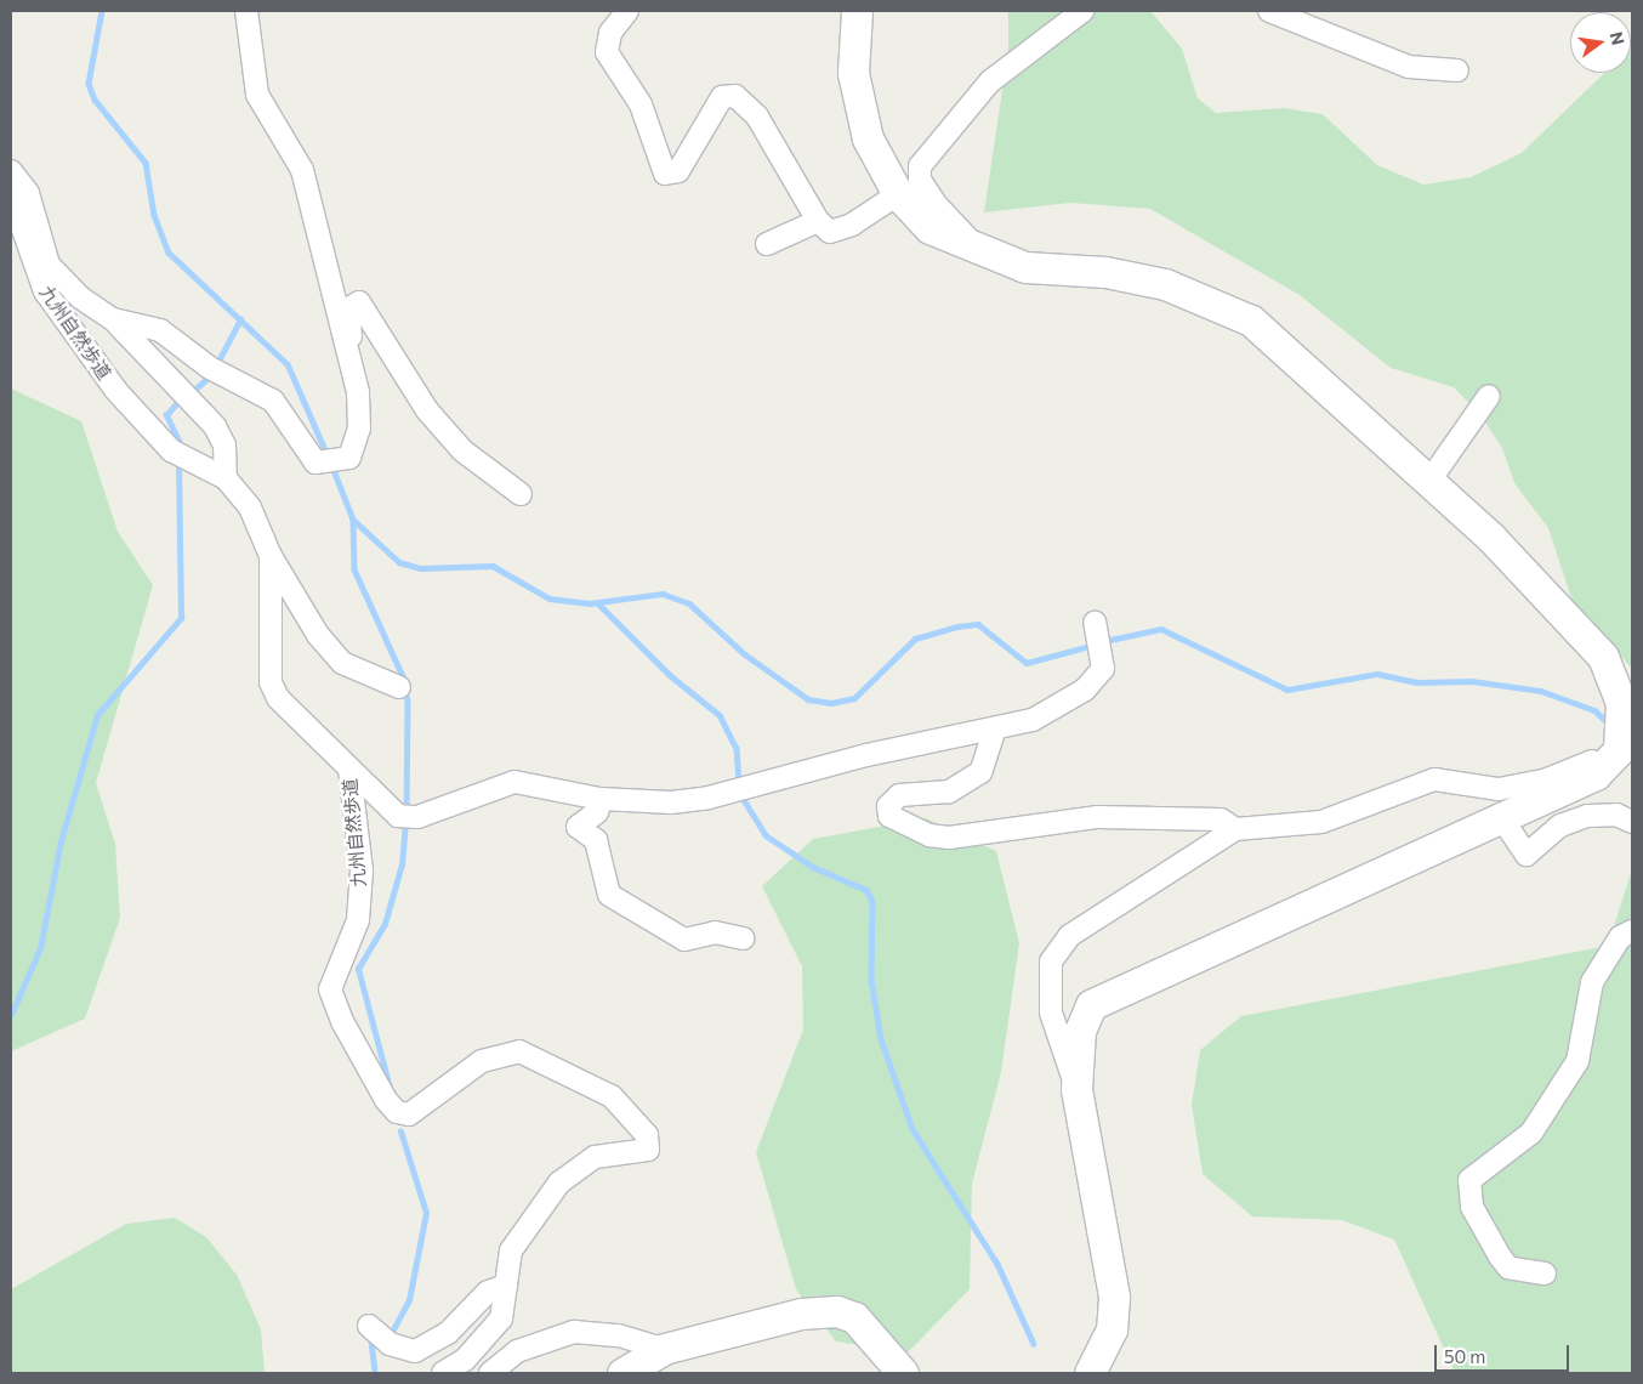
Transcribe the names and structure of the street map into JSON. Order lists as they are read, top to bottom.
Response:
{
  "streets": {
    "street": ["九州自然歩道"]
  },
  "scale_bar": "50 m",
  "north": "right"
}
